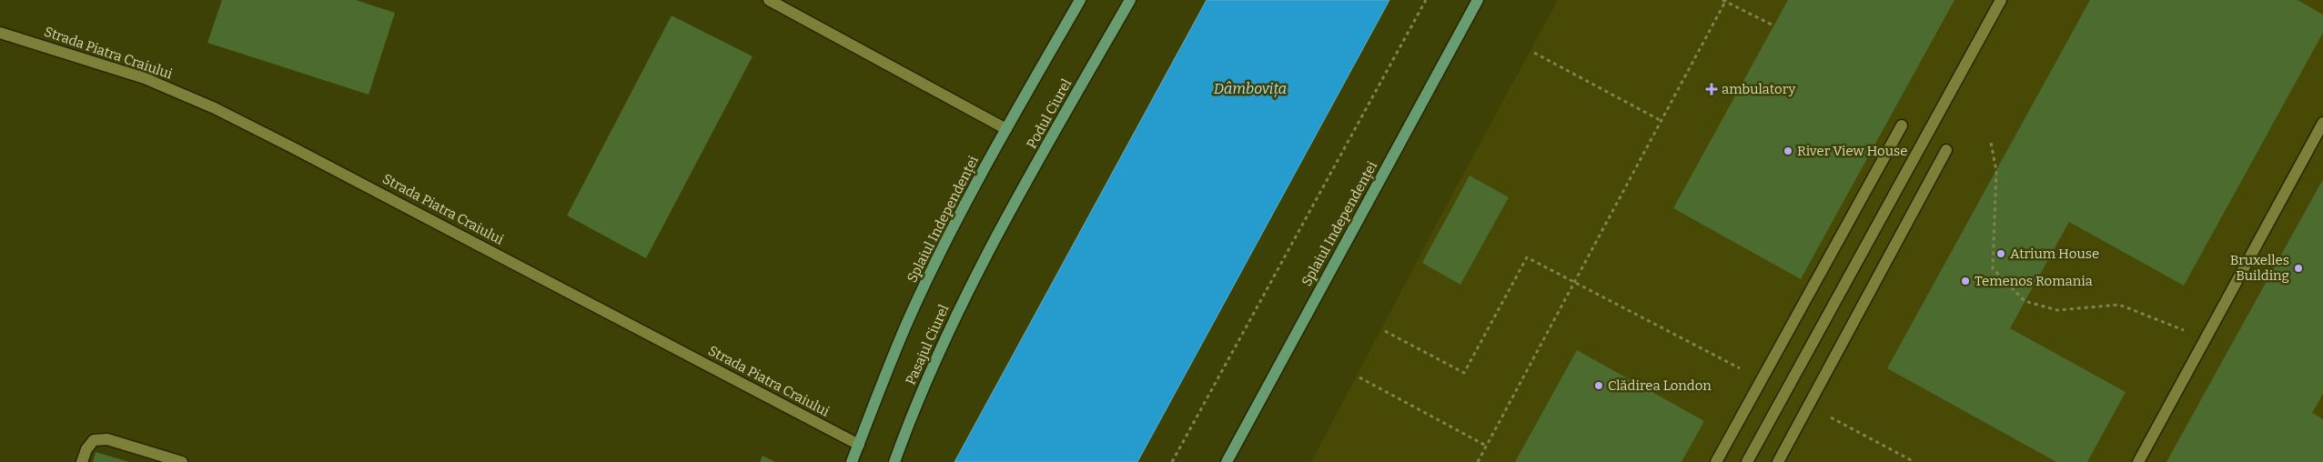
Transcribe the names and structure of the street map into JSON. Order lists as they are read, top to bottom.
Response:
{
  "streets": {
    "main road": ["Podul Ciurel", "Splaiul Independenței", "Pasajul Ciurel"],
    "street": ["Strada Piatra Craiului"]
  },
  "crossings": [
    ["Strada Piatra Craiului", "Splaiul Independenței"],
    ["Podul Ciurel", "Pasajul Ciurel"]
  ],
  "water": ["Dâmbovița"],
  "places": {
    "health": ["ambulatory"],
    "other": [
      "River View House",
      "Atrium House",
      "Bruxelles Building",
      "Temenos Romania",
      "Clădirea London"
    ]
  }
}
